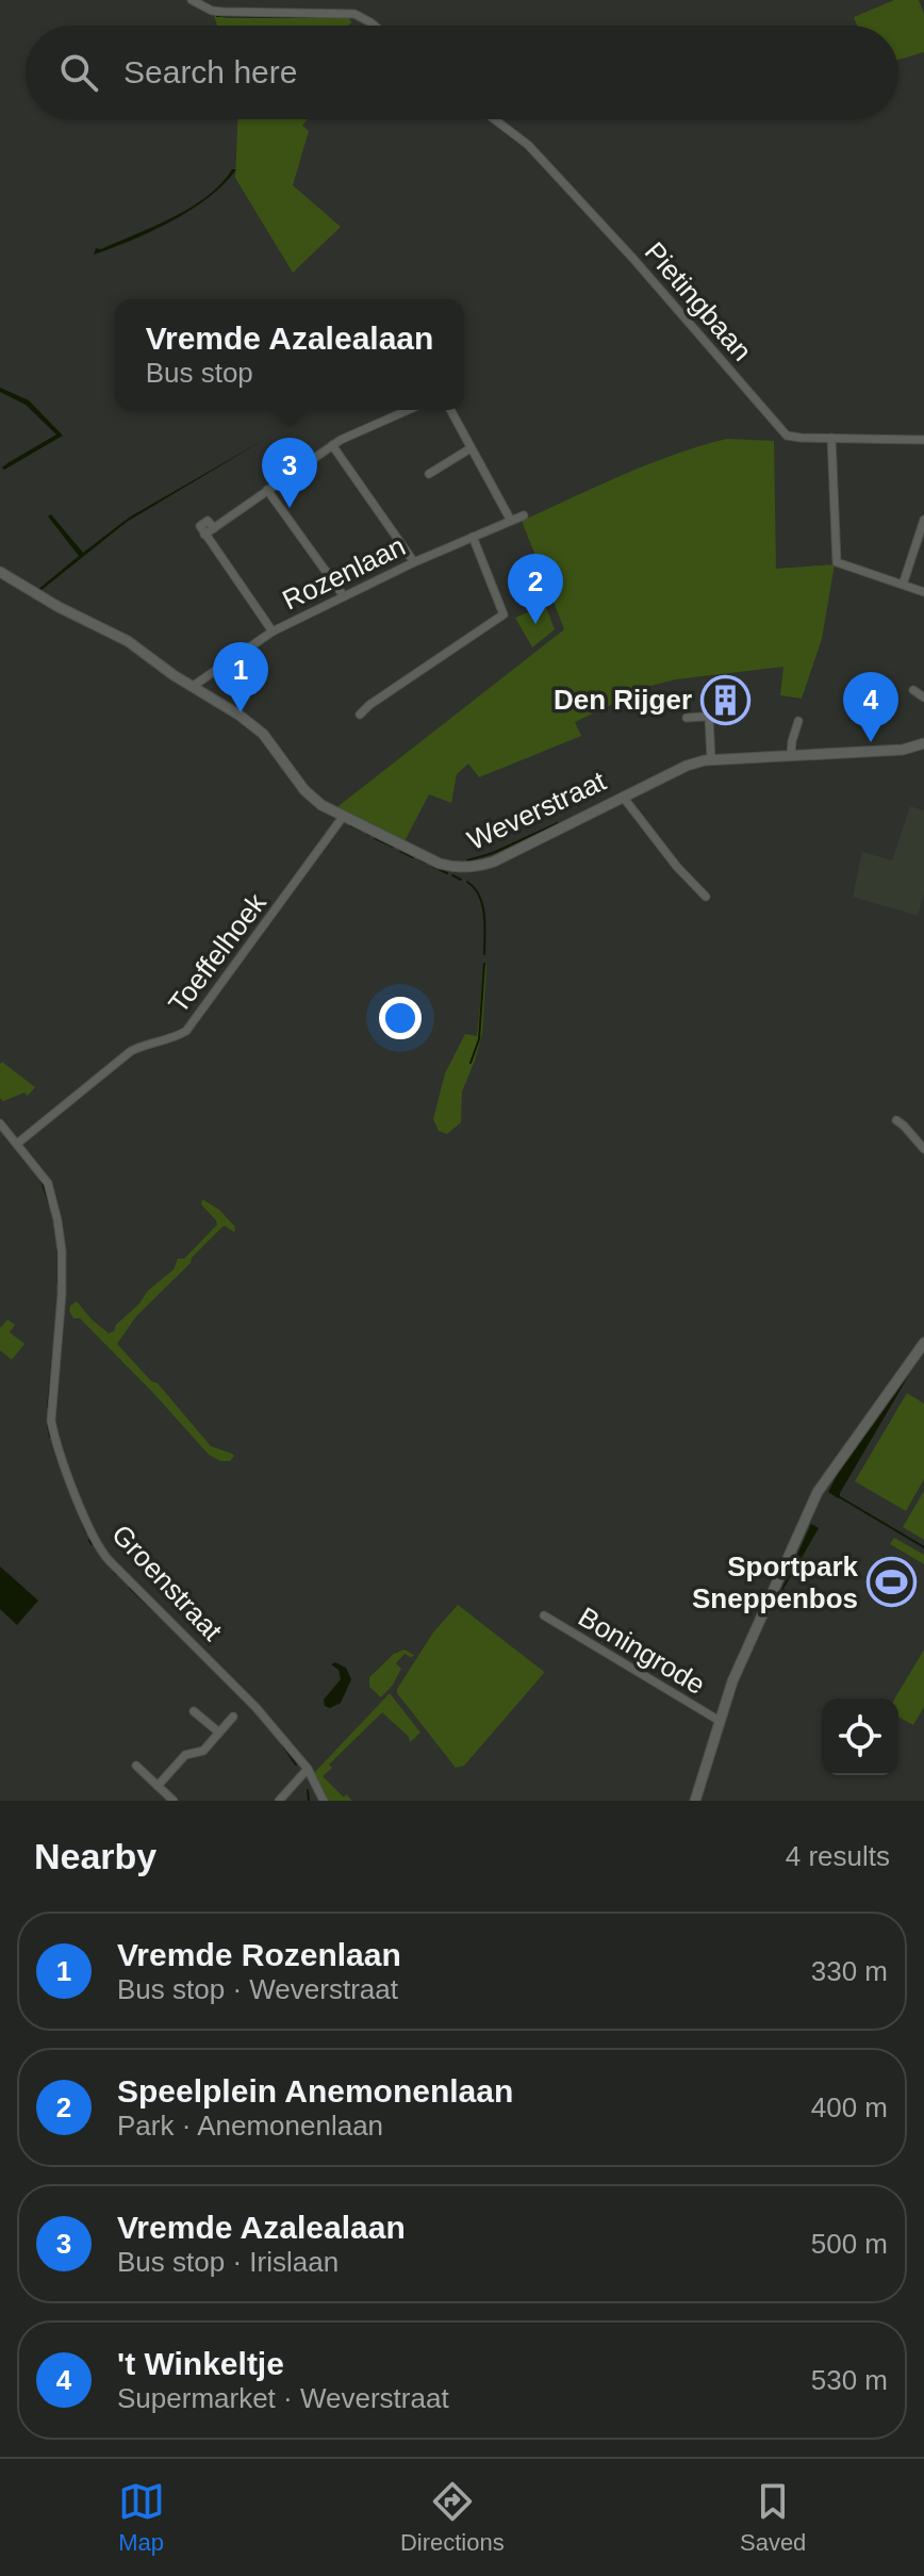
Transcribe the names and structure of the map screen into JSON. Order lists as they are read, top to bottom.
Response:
{
  "streets": {
    "street": [
      "Pietingbaan",
      "Rozenlaan",
      "Weverstraat",
      "Toeffelhoek",
      "Groenstraat",
      "Boningrode"
    ]
  },
  "crossings": [
    ["Rozenlaan", "Weverstraat"],
    ["Weverstraat", "Toeffelhoek"],
    ["Toeffelhoek", "Groenstraat"]
  ],
  "places": {
    "building": ["Den Rijger"],
    "sports": ["Sportpark Sneppenbos"]
  },
  "page": {
    "search": "Search here",
    "popup": ["Vremde Azalealaan", "Bus stop"],
    "pins": [
      "3",
      "2",
      "1",
      "4"
    ],
    "heading": ["Nearby", "4 results"],
    "list": [
      {
        "mark": "1",
        "name": "Vremde Rozenlaan",
        "note": "Bus stop · Weverstraat",
        "value": "330 m"
      },
      {
        "mark": "2",
        "name": "Speelplein Anemonenlaan",
        "note": "Park · Anemonenlaan",
        "value": "400 m"
      },
      {
        "mark": "3",
        "name": "Vremde Azalealaan",
        "note": "Bus stop · Irislaan",
        "value": "500 m"
      },
      {
        "mark": "4",
        "name": "'t Winkeltje",
        "note": "Supermarket · Weverstraat",
        "value": "530 m"
      }
    ],
    "nav": ["Map", "Directions", "Saved"]
  }
}
